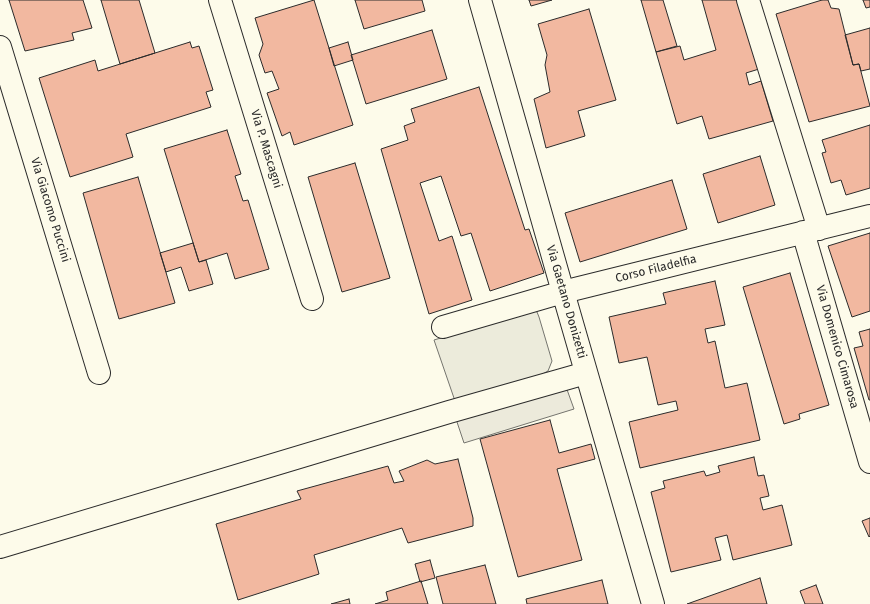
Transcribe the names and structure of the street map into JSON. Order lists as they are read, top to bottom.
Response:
{
  "streets": {
    "street": [
      "Via P. Mascagni",
      "Via Giacomo Puccini",
      "Corso Filadelfia",
      "Via Gaetano Donizetti",
      "Via Domenico Cimarosa"
    ]
  },
  "crossings": [
    ["Corso Filadelfia", "Via Gaetano Donizetti"],
    ["Corso Filadelfia", "Via Domenico Cimarosa"]
  ]
}
